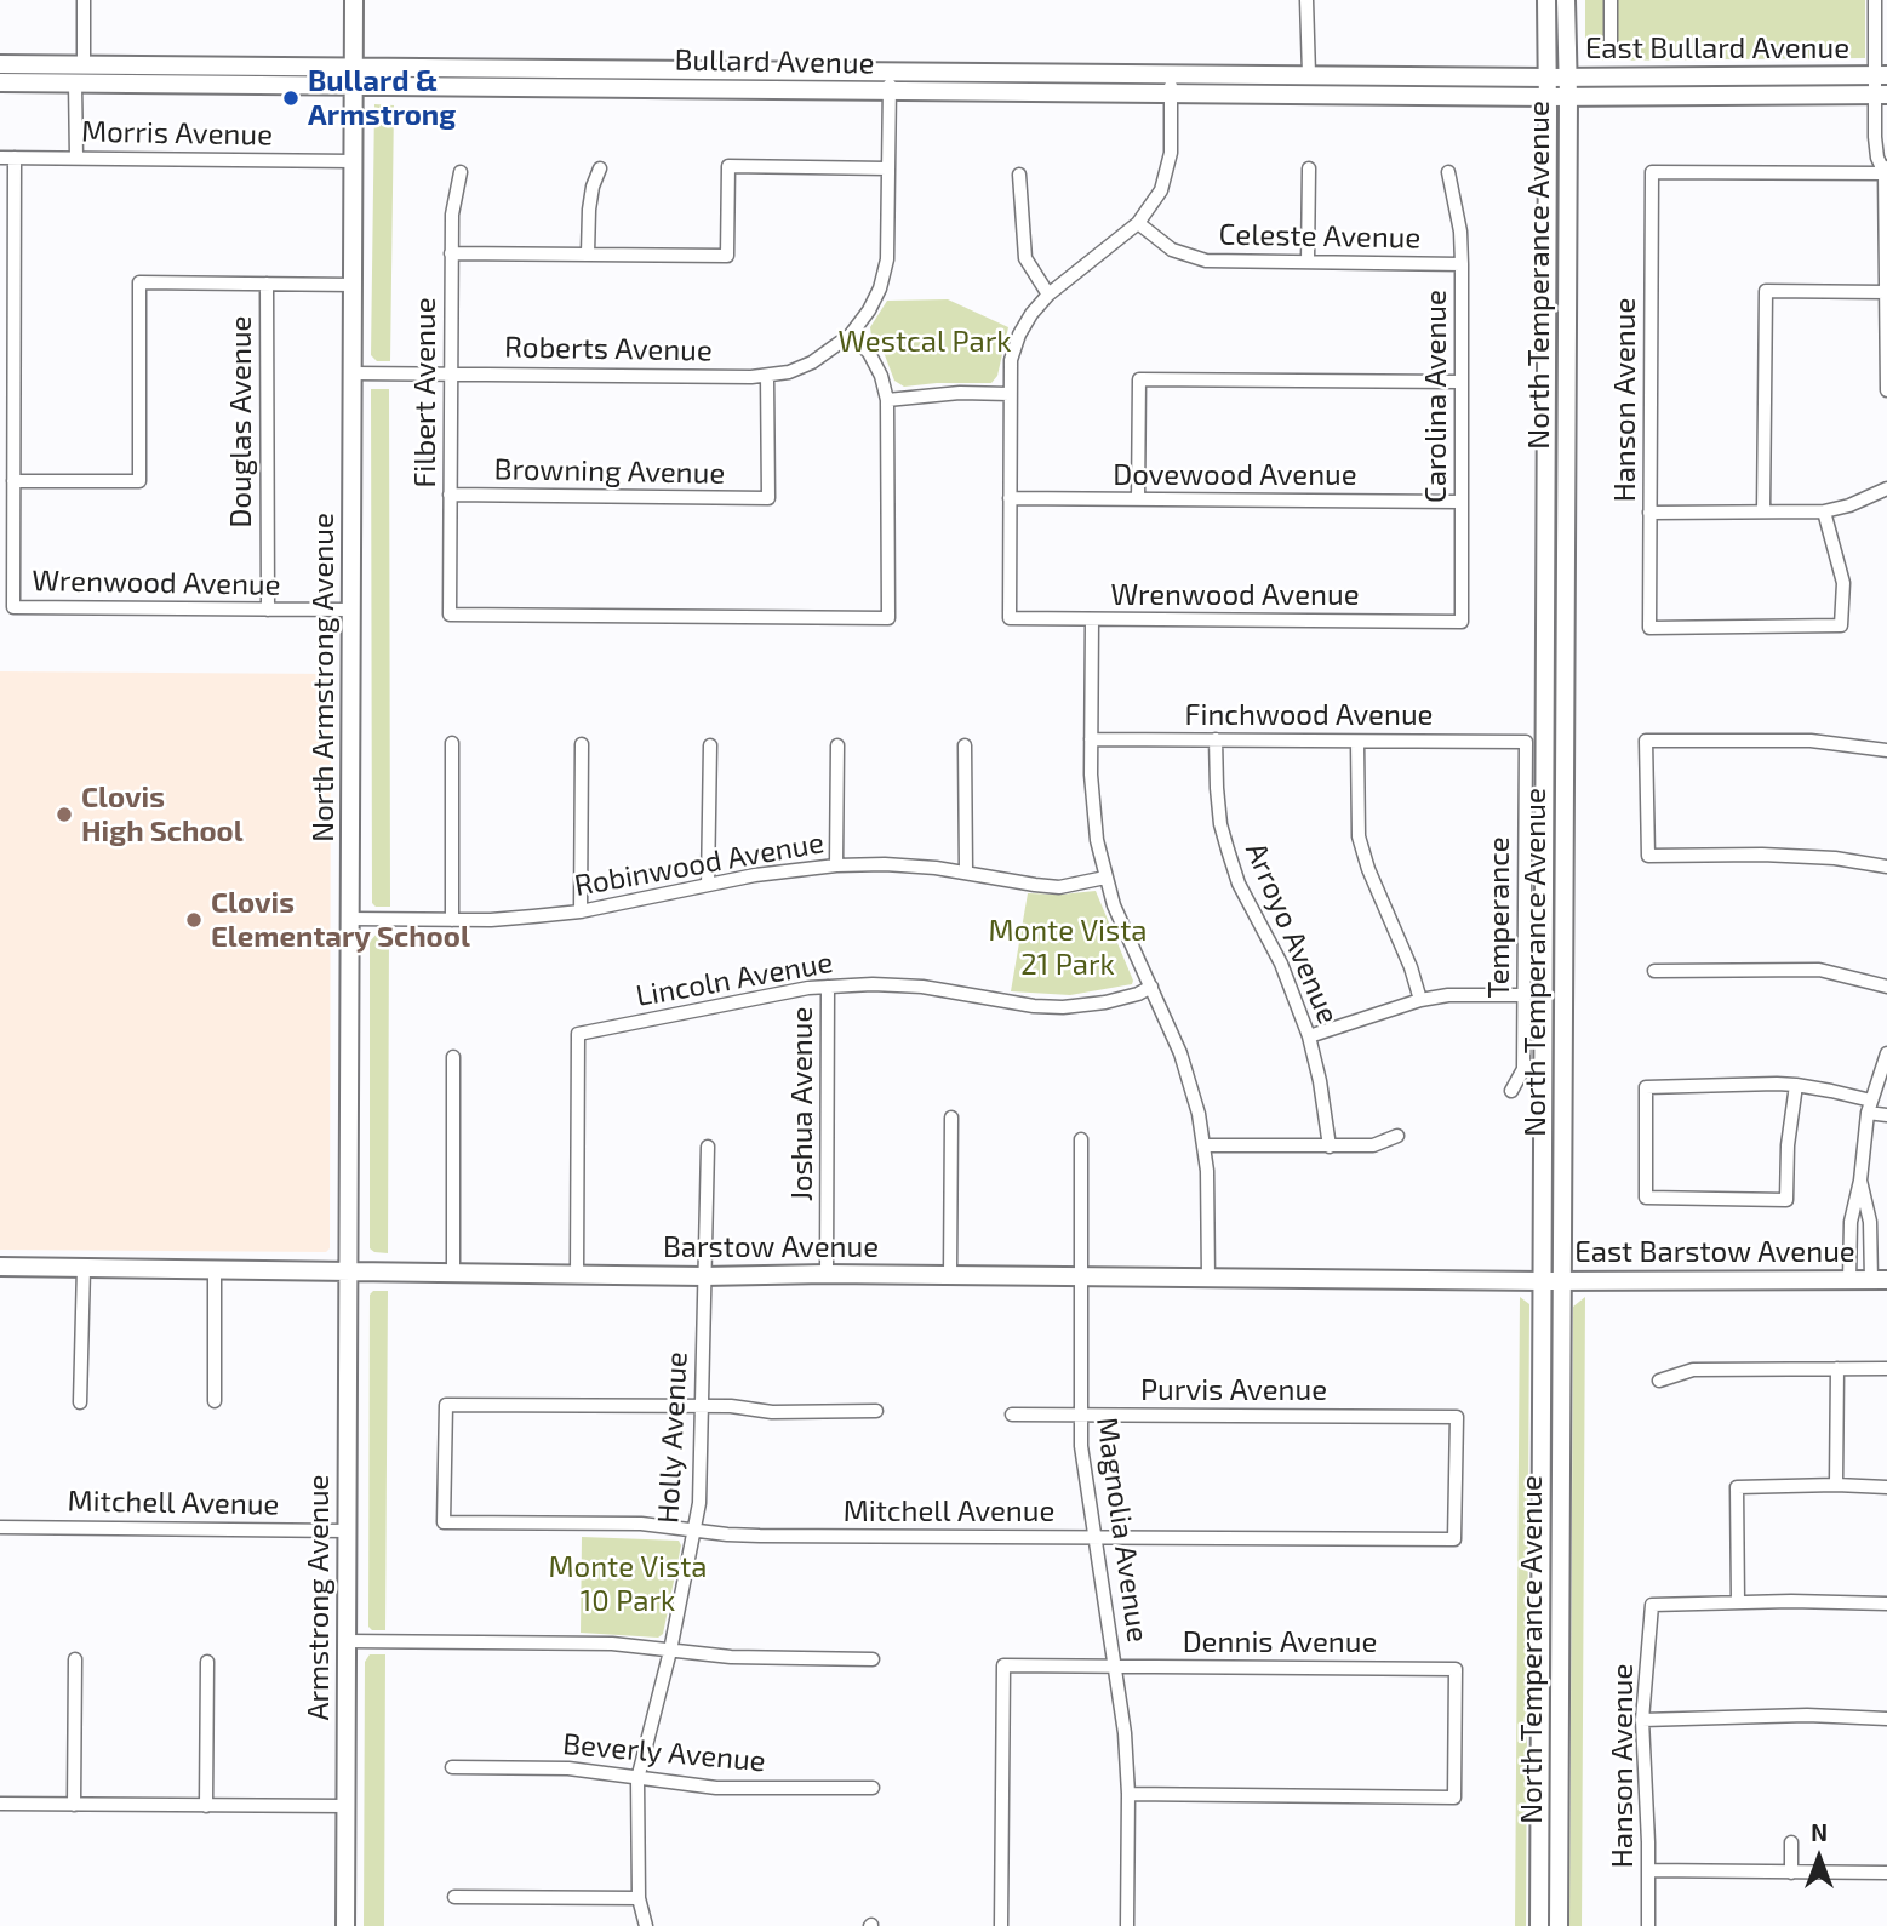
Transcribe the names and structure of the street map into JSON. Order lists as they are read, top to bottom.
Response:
{
  "streets": {
    "main road": [
      "East Bullard Avenue",
      "Bullard Avenue",
      "North Temperance Avenue",
      "North Armstrong Avenue",
      "Barstow Avenue",
      "East Barstow Avenue",
      "Armstrong Avenue"
    ],
    "street": [
      "Morris Avenue",
      "Celeste Avenue",
      "Roberts Avenue",
      "Filbert Avenue",
      "Carolina Avenue",
      "Hanson Avenue",
      "Douglas Avenue",
      "Browning Avenue",
      "Dovewood Avenue",
      "Wrenwood Avenue",
      "Finchwood Avenue",
      "Robinwood Avenue",
      "Temperance",
      "Arroyo Avenue",
      "Lincoln Avenue",
      "Joshua Avenue",
      "Purvis Avenue",
      "Holly Avenue",
      "Mitchell Avenue",
      "Magnolia Avenue",
      "Dennis Avenue",
      "Beverly Avenue"
    ]
  },
  "crossings": [
    ["East Bullard Avenue", "Bullard Avenue"],
    ["East Bullard Avenue", "North Temperance Avenue"],
    ["Bullard Avenue", "North Temperance Avenue"],
    ["Bullard Avenue", "Roberts Avenue"],
    ["Bullard Avenue", "North Armstrong Avenue"],
    ["Morris Avenue", "North Armstrong Avenue"],
    ["Celeste Avenue", "Carolina Avenue"],
    ["North Temperance Avenue", "Barstow Avenue"],
    ["North Temperance Avenue", "East Barstow Avenue"],
    ["Roberts Avenue", "Filbert Avenue"],
    ["Roberts Avenue", "Browning Avenue"],
    ["Roberts Avenue", "North Armstrong Avenue"],
    ["Filbert Avenue", "Browning Avenue"],
    ["Carolina Avenue", "Dovewood Avenue"],
    ["Carolina Avenue", "Wrenwood Avenue"],
    ["Douglas Avenue", "Wrenwood Avenue"],
    ["Dovewood Avenue", "Wrenwood Avenue"],
    ["Wrenwood Avenue", "North Armstrong Avenue"],
    ["North Armstrong Avenue", "Robinwood Avenue"],
    ["North Armstrong Avenue", "Barstow Avenue"],
    ["North Armstrong Avenue", "Armstrong Avenue"],
    ["Finchwood Avenue", "Temperance"],
    ["Finchwood Avenue", "Arroyo Avenue"],
    ["Lincoln Avenue", "Joshua Avenue"],
    ["Lincoln Avenue", "Barstow Avenue"],
    ["Joshua Avenue", "Barstow Avenue"],
    ["Barstow Avenue", "East Barstow Avenue"],
    ["Barstow Avenue", "Holly Avenue"],
    ["Barstow Avenue", "Magnolia Avenue"],
    ["Barstow Avenue", "Armstrong Avenue"],
    ["Purvis Avenue", "Mitchell Avenue"],
    ["Purvis Avenue", "Magnolia Avenue"],
    ["Holly Avenue", "Mitchell Avenue"],
    ["Holly Avenue", "Beverly Avenue"],
    ["Mitchell Avenue", "Magnolia Avenue"],
    ["Mitchell Avenue", "Armstrong Avenue"],
    ["Magnolia Avenue", "Dennis Avenue"]
  ],
  "parks": ["Westcal Park", "Monte Vista 21 Park", "Monte Vista 10 Park"],
  "places": ["Bullard & Armstrong", "Clovis High School", "Clovis Elementary School"],
  "north": "top"
}
